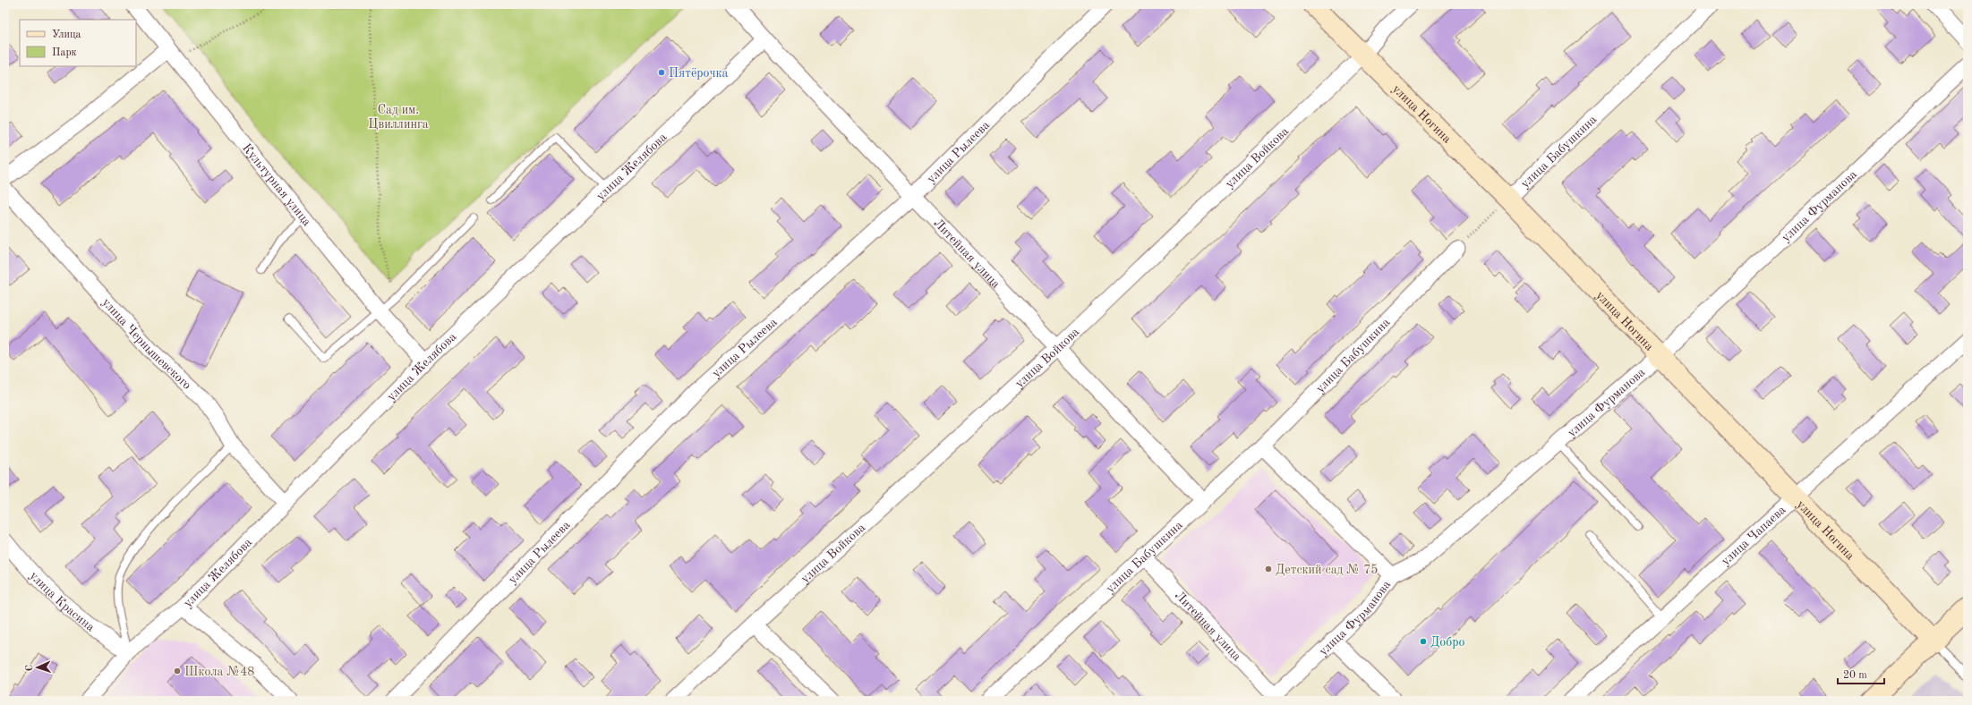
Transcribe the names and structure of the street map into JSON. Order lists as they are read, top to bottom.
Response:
{
  "streets": {
    "street": [
      "улица Ногина",
      "улица Рылеева",
      "улица Бабушкина",
      "улица Войкова",
      "улица Желябова",
      "Культурная улица",
      "улица Фурманова",
      "Литейная улица",
      "улица Чернышевского",
      "улица Чапаева",
      "улица Красина"
    ]
  },
  "crossings": [
    ["улица Ногина", "улица Бабушкина"],
    ["улица Ногина", "улица Войкова"],
    ["улица Ногина", "улица Фурманова"],
    ["улица Ногина", "улица Чапаева"],
    ["улица Рылеева", "Литейная улица"],
    ["улица Бабушкина", "Литейная улица"],
    ["улица Войкова", "Литейная улица"],
    ["улица Желябова", "Культурная улица"],
    ["улица Желябова", "Литейная улица"],
    ["улица Желябова", "улица Чернышевского"],
    ["улица Желябова", "улица Красина"],
    ["улица Фурманова", "Литейная улица"]
  ],
  "parks": ["Сад им. Цвиллинга"],
  "places": [
    "Пятёрочка",
    "Детский сад № 75",
    "Добро",
    "Школа №48"
  ],
  "legend": ["Улица", "Парк"],
  "scale_bar": "20 m",
  "north": "left"
}
